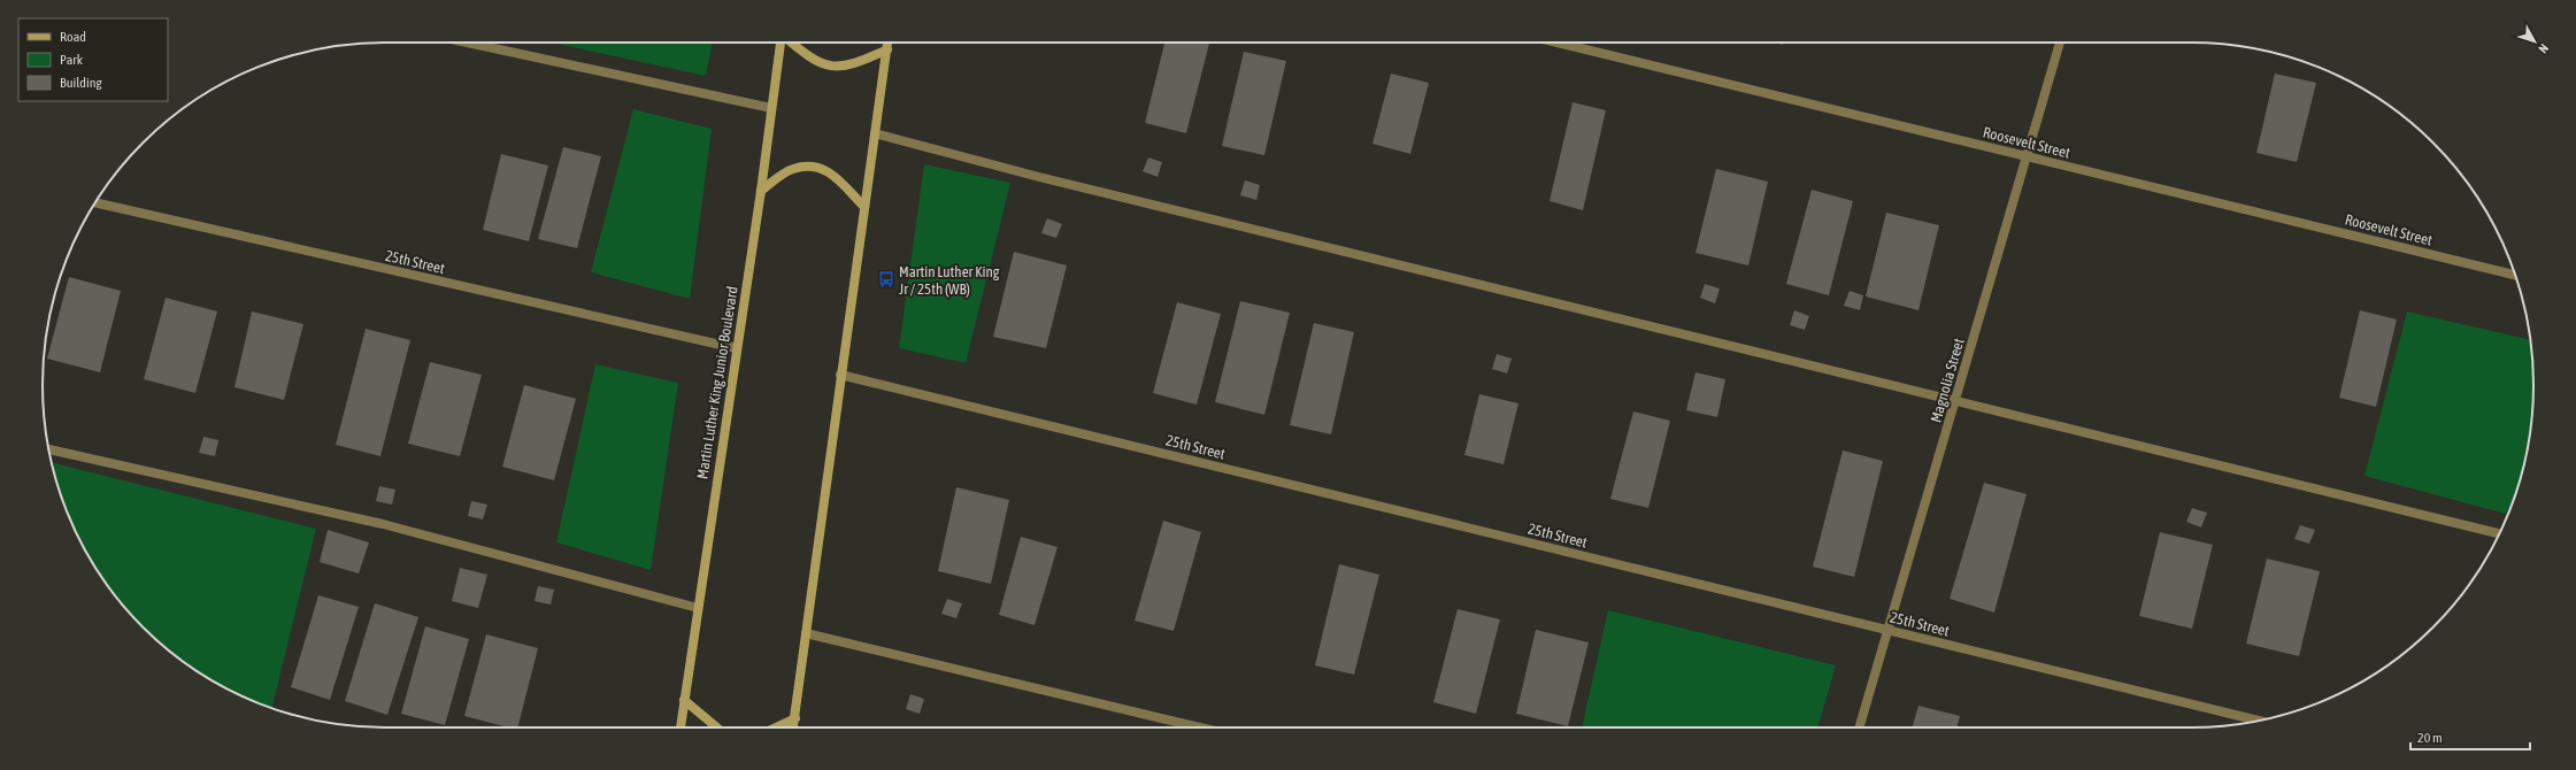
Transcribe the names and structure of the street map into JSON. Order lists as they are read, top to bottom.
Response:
{
  "streets": {
    "main road": ["Martin Luther King Junior Boulevard"],
    "street": ["Roosevelt Street", "25th Street", "Magnolia Street"]
  },
  "crossings": [
    ["Roosevelt Street", "Magnolia Street"],
    ["25th Street", "Magnolia Street"],
    ["25th Street", "Martin Luther King Junior Boulevard"]
  ],
  "places": {
    "bus stop": ["Martin Luther King Jr / 25th (WB)"]
  },
  "legend": ["Road", "Park", "Building"],
  "scale_bar": "20 m",
  "north": "bottom right"
}
